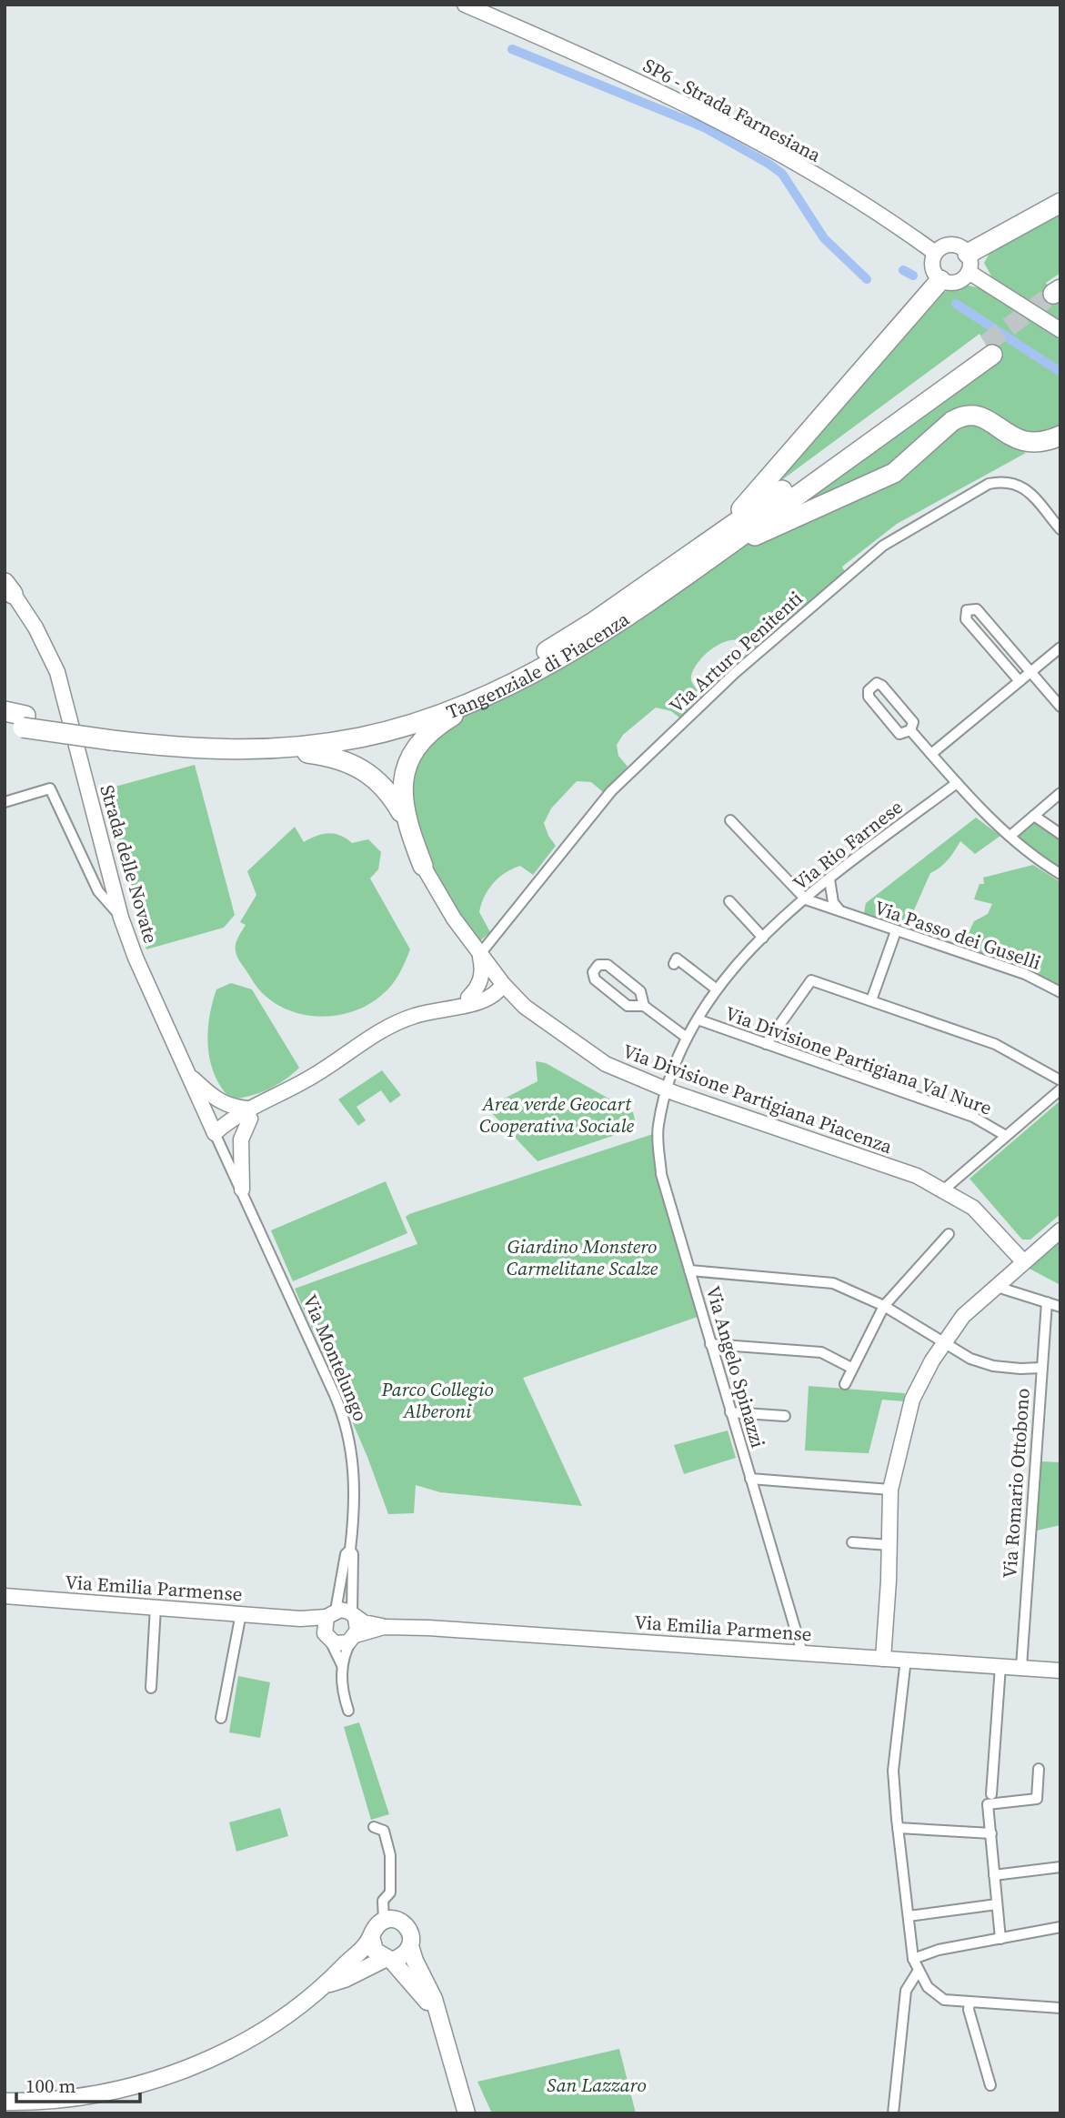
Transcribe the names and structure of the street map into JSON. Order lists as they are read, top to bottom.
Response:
{
  "streets": {
    "highway": ["Tangenziale di Piacenza"],
    "main road": [
      "SP6 - Strada Farnesiana",
      "Strada delle Novate",
      "Via Divisione Partigiana Piacenza",
      "Via Emilia Parmense"
    ],
    "street": [
      "Via Arturo Penitenti",
      "Via Rio Farnese",
      "Via Passo dei Guselli",
      "Via Divisione Partigiana Val Nure",
      "Via Montelungo",
      "Via Angelo Spinazzi",
      "Via Romario Ottobono"
    ]
  },
  "crossings": [
    ["Via Arturo Penitenti", "Via Divisione Partigiana Piacenza"],
    ["Via Rio Farnese", "Via Passo dei Guselli"],
    ["Via Rio Farnese", "Via Divisione Partigiana Val Nure"],
    ["Via Rio Farnese", "Via Divisione Partigiana Piacenza"],
    ["Via Rio Farnese", "Via Angelo Spinazzi"],
    ["Strada delle Novate", "Via Montelungo"],
    ["Via Divisione Partigiana Piacenza", "Via Angelo Spinazzi"],
    ["Via Montelungo", "Via Emilia Parmense"],
    ["Via Angelo Spinazzi", "Via Emilia Parmense"],
    ["Via Romario Ottobono", "Via Emilia Parmense"]
  ],
  "parks": [
    "Area verde Geocart Cooperativa Sociale",
    "Giardino Monstero Carmelitane Scalze",
    "Parco Collegio Alberoni",
    "San Lazzaro"
  ],
  "scale_bar": "100 m"
}
